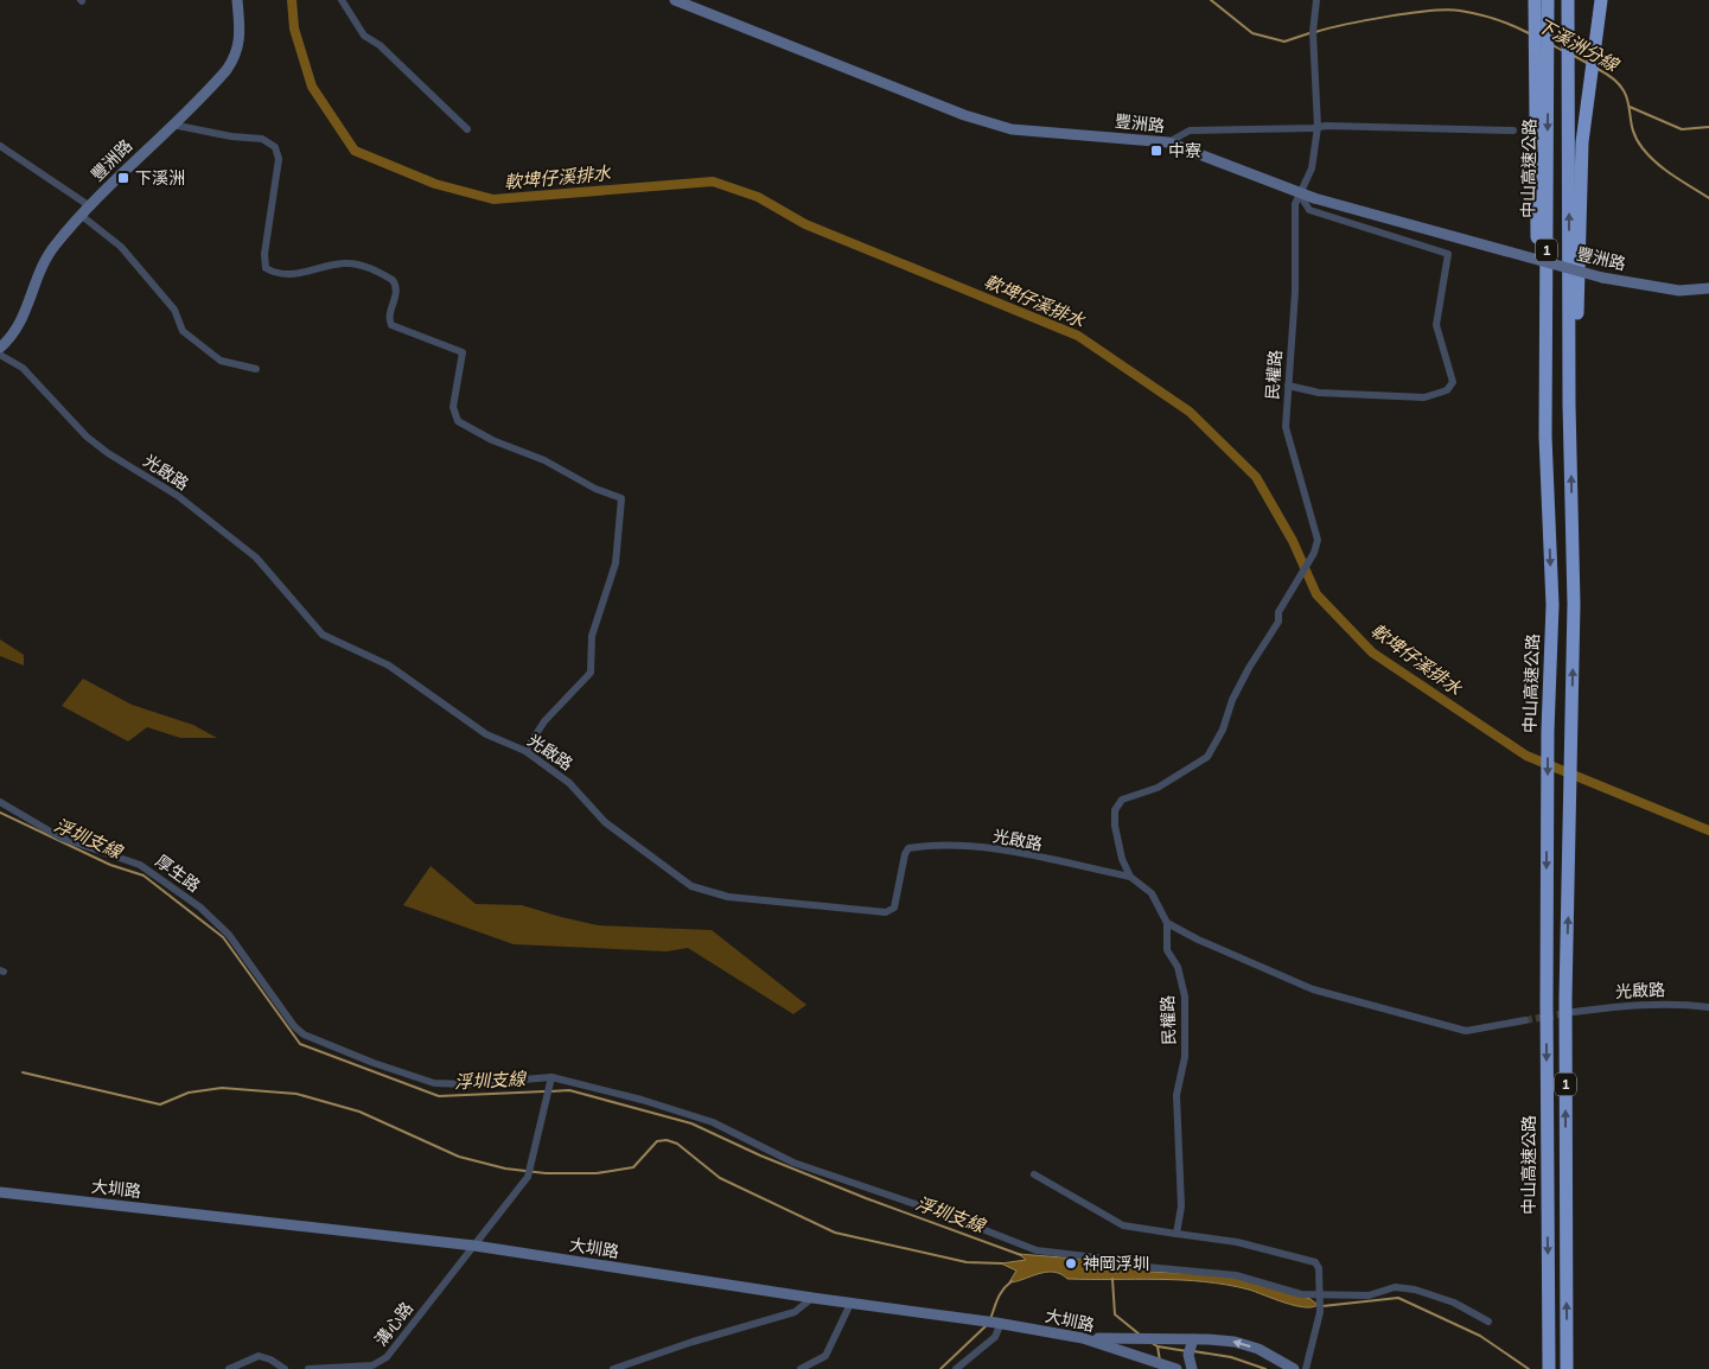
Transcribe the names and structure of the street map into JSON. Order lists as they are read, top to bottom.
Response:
{
  "streets": {
    "highway": ["中山高速公路", "1"],
    "street": [
      "豐洲路",
      "民權路",
      "光啟路",
      "厚生路",
      "大圳路",
      "溝心路"
    ]
  },
  "crossings": [
    ["豐洲路", "民權路"],
    ["民權路", "光啟路"],
    ["厚生路", "溝心路"],
    ["大圳路", "溝心路"]
  ],
  "water": ["下溪洲分線", "軟埤仔溪排水", "浮圳支線"],
  "places": {
    "transit": ["中寮", "下溪洲"],
    "other": ["神岡浮圳"]
  }
}
